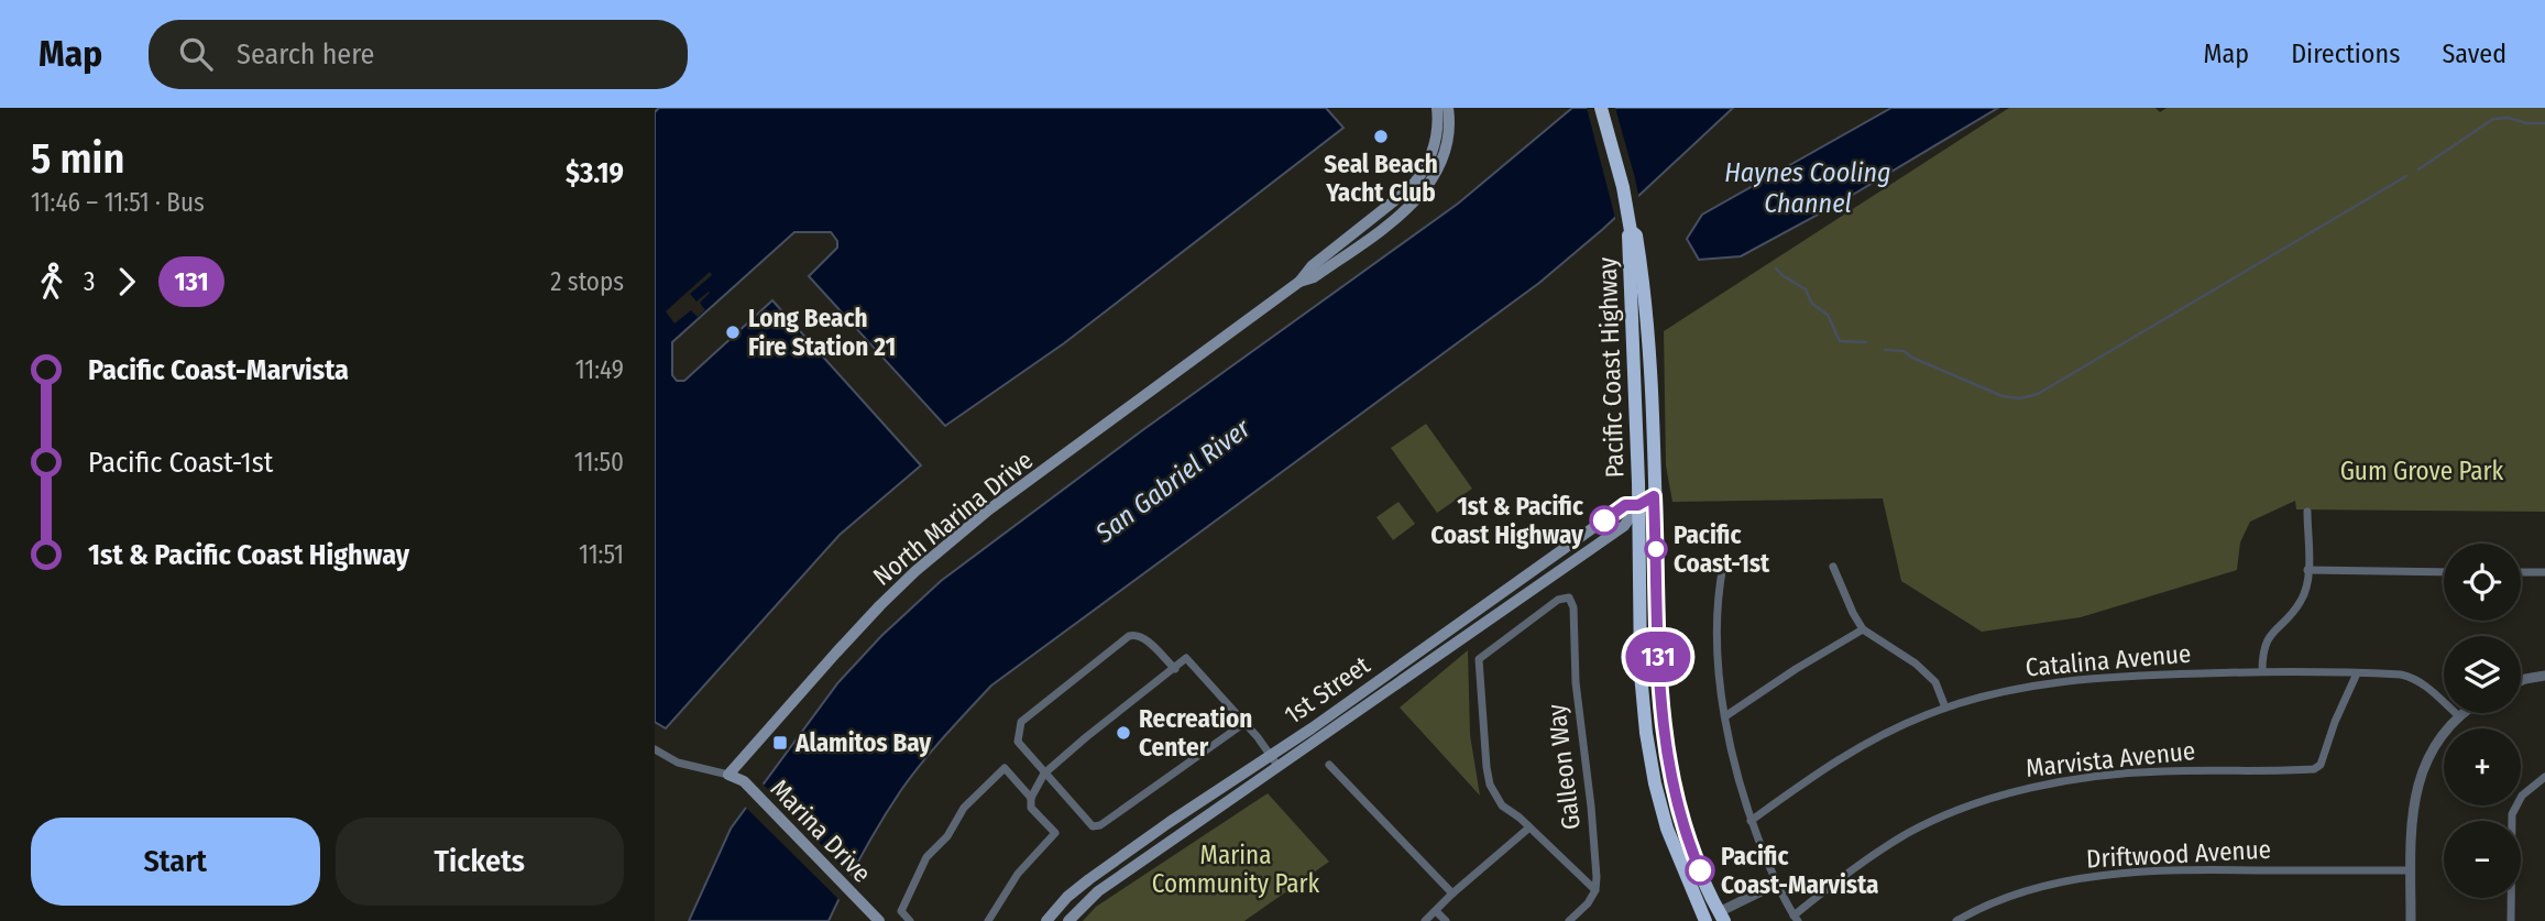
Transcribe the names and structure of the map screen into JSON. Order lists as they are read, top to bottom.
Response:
{
  "streets": {
    "highway": ["Pacific Coast Highway"],
    "main road": ["North Marina Drive", "1st Street", "Marina Drive"],
    "street": [
      "Catalina Avenue",
      "Marvista Avenue",
      "Galleon Way",
      "Driftwood Avenue"
    ]
  },
  "crossings": [
    ["Pacific Coast Highway", "1st Street"],
    ["North Marina Drive", "Marina Drive"],
    ["Catalina Avenue", "Marvista Avenue"]
  ],
  "water": ["Haynes Cooling Channel", "San Gabriel River"],
  "parks": ["Gum Grove Park", "Marina Community Park"],
  "places": {
    "other": [
      "Seal Beach Yacht Club",
      "Long Beach Fire Station 21",
      "1st & Pacific Coast Highway",
      "Pacific Coast-1st",
      "Recreation Center",
      "Pacific Coast-Marvista"
    ],
    "transit": ["Alamitos Bay"]
  },
  "lines": ["bus line 131"],
  "page": {
    "header": "Map",
    "search": "Search here",
    "nav": ["Map", "Directions", "Saved"],
    "heading": ["5 min", "11:46 – 11:51 · Bus", "$3.19"],
    "on_map": "131",
    "legs": ["3", "131", "2 stops"],
    "list": [
      {
        "name": "Pacific Coast-Marvista",
        "value": "11:49"
      },
      {
        "name": "Pacific Coast-1st",
        "value": "11:50"
      },
      {
        "name": "1st & Pacific Coast Highway",
        "value": "11:51"
      }
    ],
    "map_buttons": ["+", "−"],
    "buttons": ["Start", "Tickets"]
  }
}
